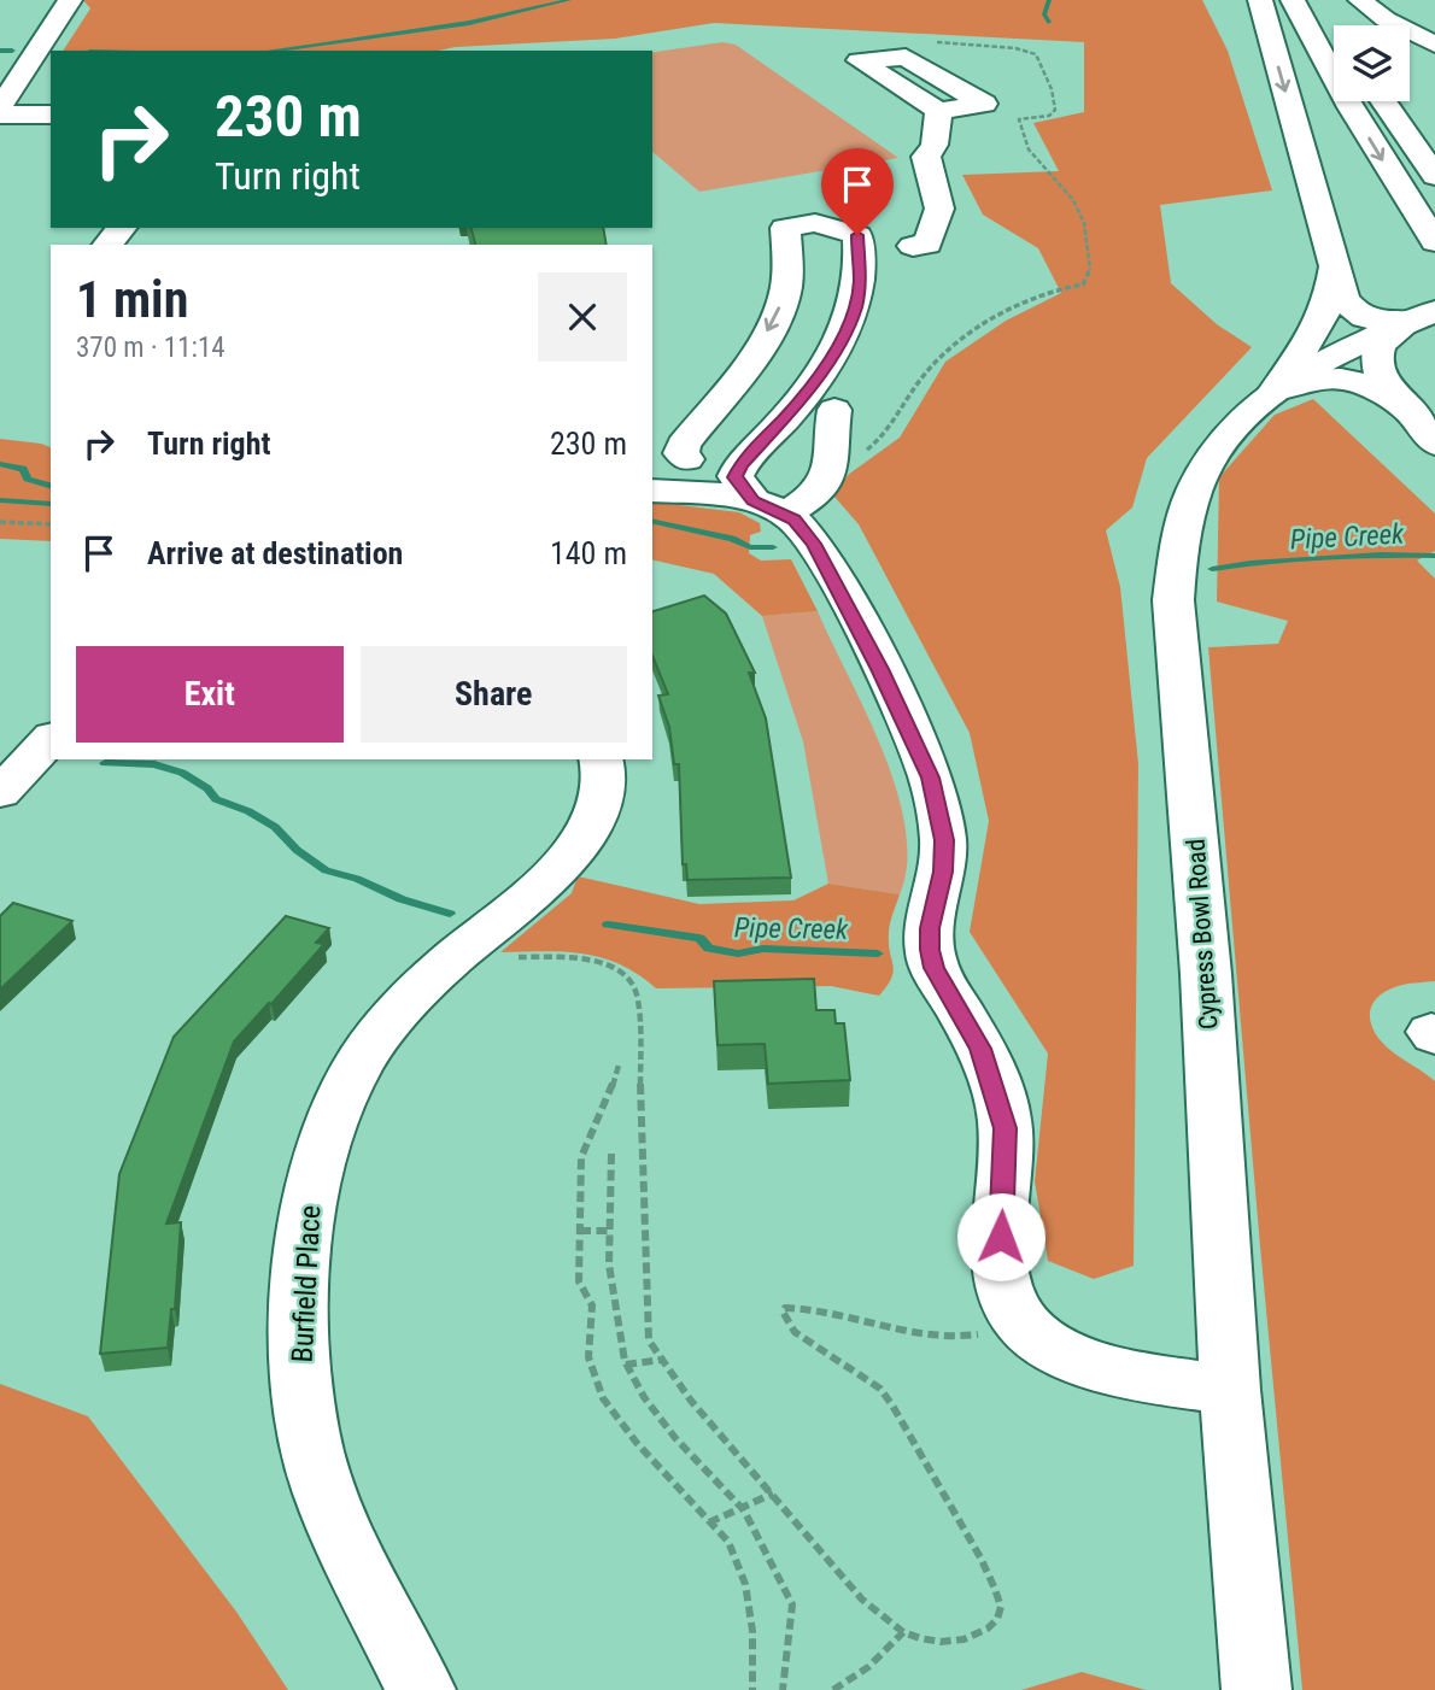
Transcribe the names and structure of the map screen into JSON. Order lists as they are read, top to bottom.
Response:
{
  "streets": {
    "main road": ["Cypress Bowl Road", "Burfield Place"]
  },
  "water": ["Pipe Creek"],
  "page": {
    "turn": ["230 m", "Turn right"],
    "heading": ["1 min", "370 m · 11:14"],
    "list": [
      {
        "name": "Turn right",
        "value": "230 m"
      },
      {
        "name": "Arrive at destination",
        "value": "140 m"
      }
    ],
    "buttons": ["Exit", "Share"]
  }
}
